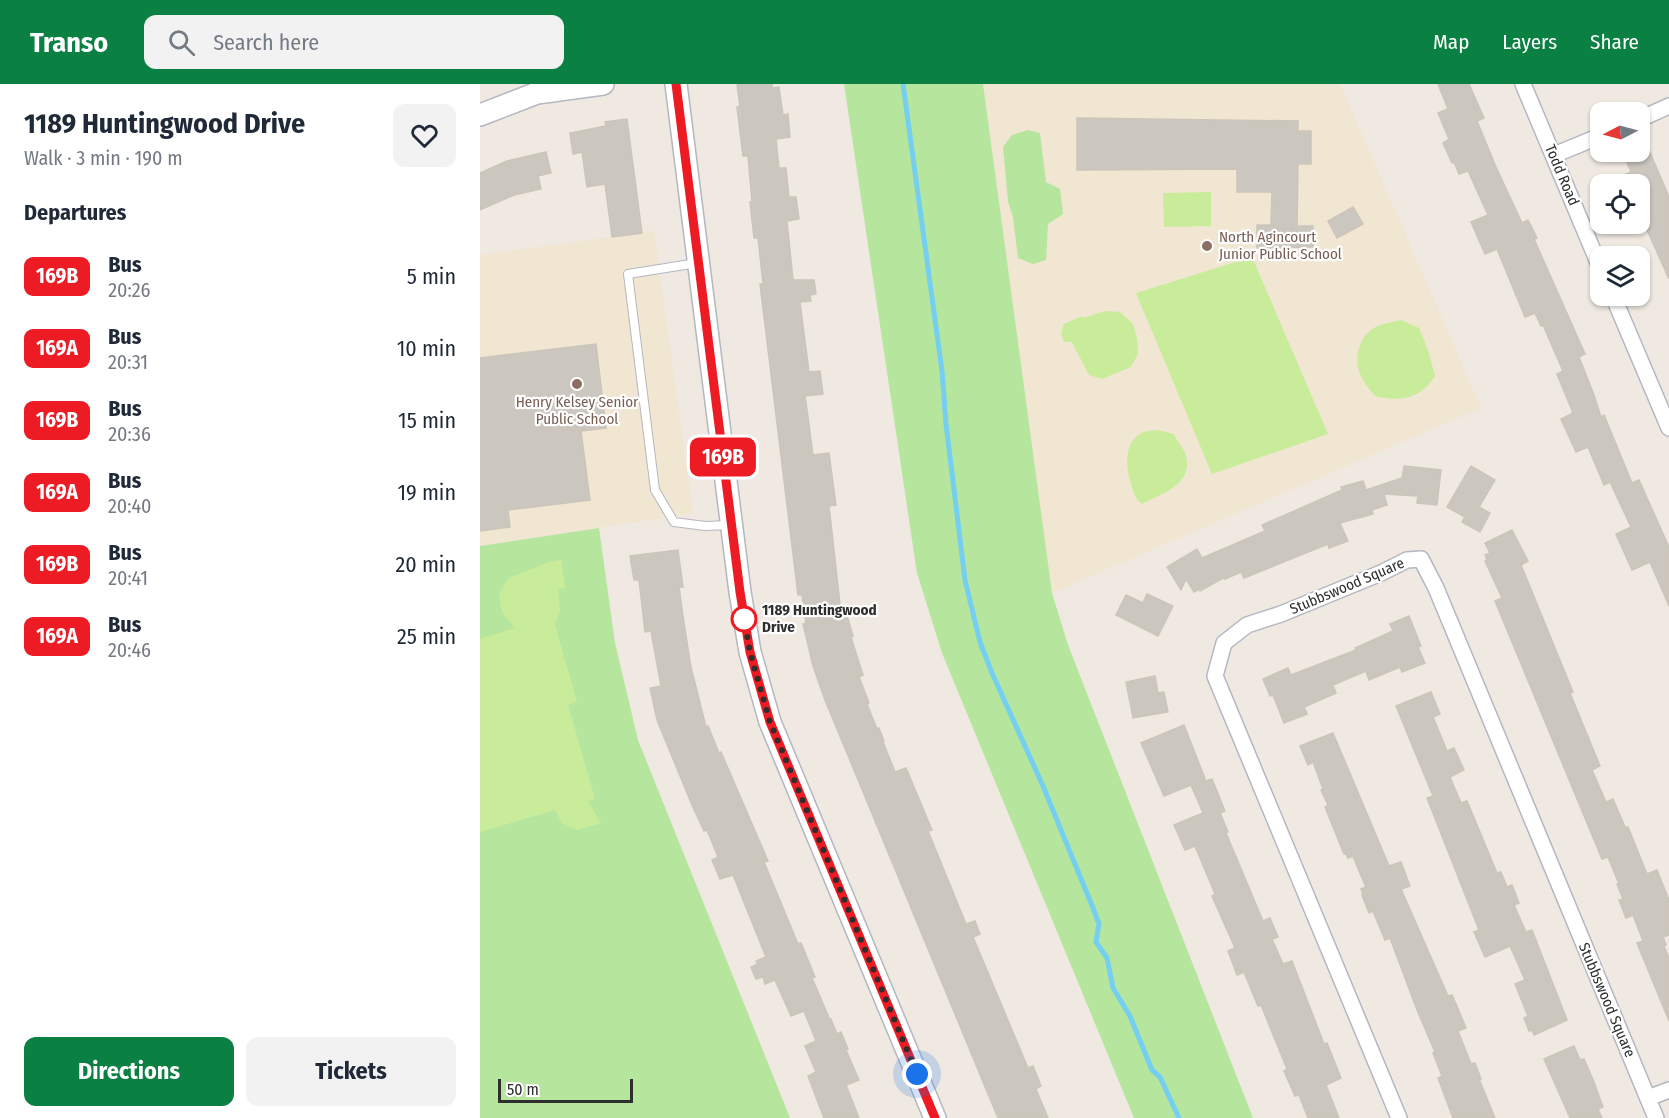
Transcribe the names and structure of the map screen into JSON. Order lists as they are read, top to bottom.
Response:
{
  "streets": {
    "street": ["Todd Road", "Stubbswood Square"]
  },
  "places": ["North Agincourt Junior Public School", "Henry Kelsey Senior Public School", "1189 Huntingwood Drive"],
  "lines": ["bus line 169B"],
  "scale_bar": "50 m",
  "north": "left",
  "page": {
    "header": "Transo",
    "search": "Search here",
    "nav": ["Map", "Layers", "Share"],
    "heading": [
      ["1189 Huntingwood Drive", "Walk · 3 min · 190 m"],
      "Departures"
    ],
    "on_map": "169B",
    "list": [
      {
        "mark": "169B",
        "name": "Bus",
        "note": "20:26",
        "value": "5 min"
      },
      {
        "mark": "169A",
        "name": "Bus",
        "note": "20:31",
        "value": "10 min"
      },
      {
        "mark": "169B",
        "name": "Bus",
        "note": "20:36",
        "value": "15 min"
      },
      {
        "mark": "169A",
        "name": "Bus",
        "note": "20:40",
        "value": "19 min"
      },
      {
        "mark": "169B",
        "name": "Bus",
        "note": "20:41",
        "value": "20 min"
      },
      {
        "mark": "169A",
        "name": "Bus",
        "note": "20:46",
        "value": "25 min"
      }
    ],
    "buttons": ["Directions", "Tickets"],
    "scale": "50 m"
  }
}
